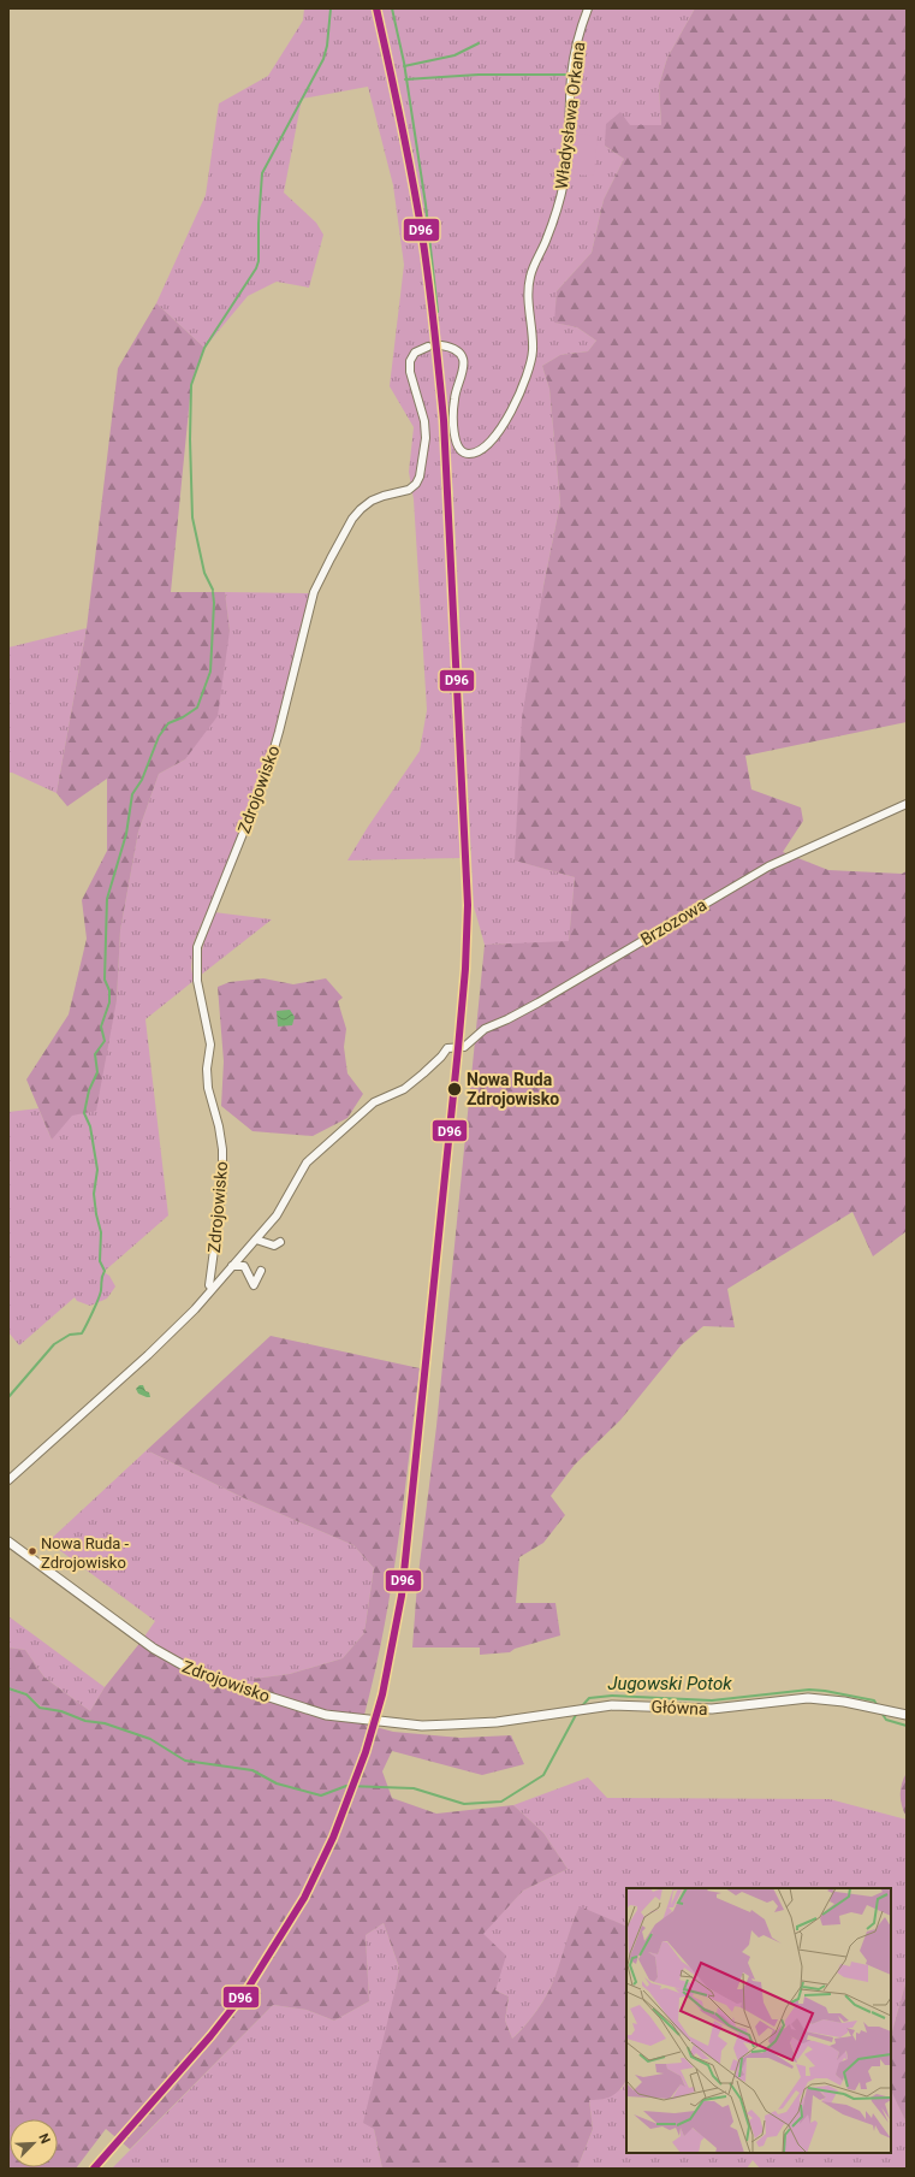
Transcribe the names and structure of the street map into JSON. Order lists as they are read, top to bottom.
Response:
{
  "streets": {
    "street": [
      "Władysława Orkana",
      "Zdrojowisko",
      "Brzozowa",
      "Główna"
    ]
  },
  "crossings": [
    ["Zdrojowisko", "Brzozowa"],
    ["Zdrojowisko", "Główna"]
  ],
  "water": ["Jugowski Potok"],
  "places": ["Nowa Ruda Zdrojowisko", "Nowa Ruda - Zdrojowisko"],
  "lines": ["transit line D96"],
  "north": "top right"
}
